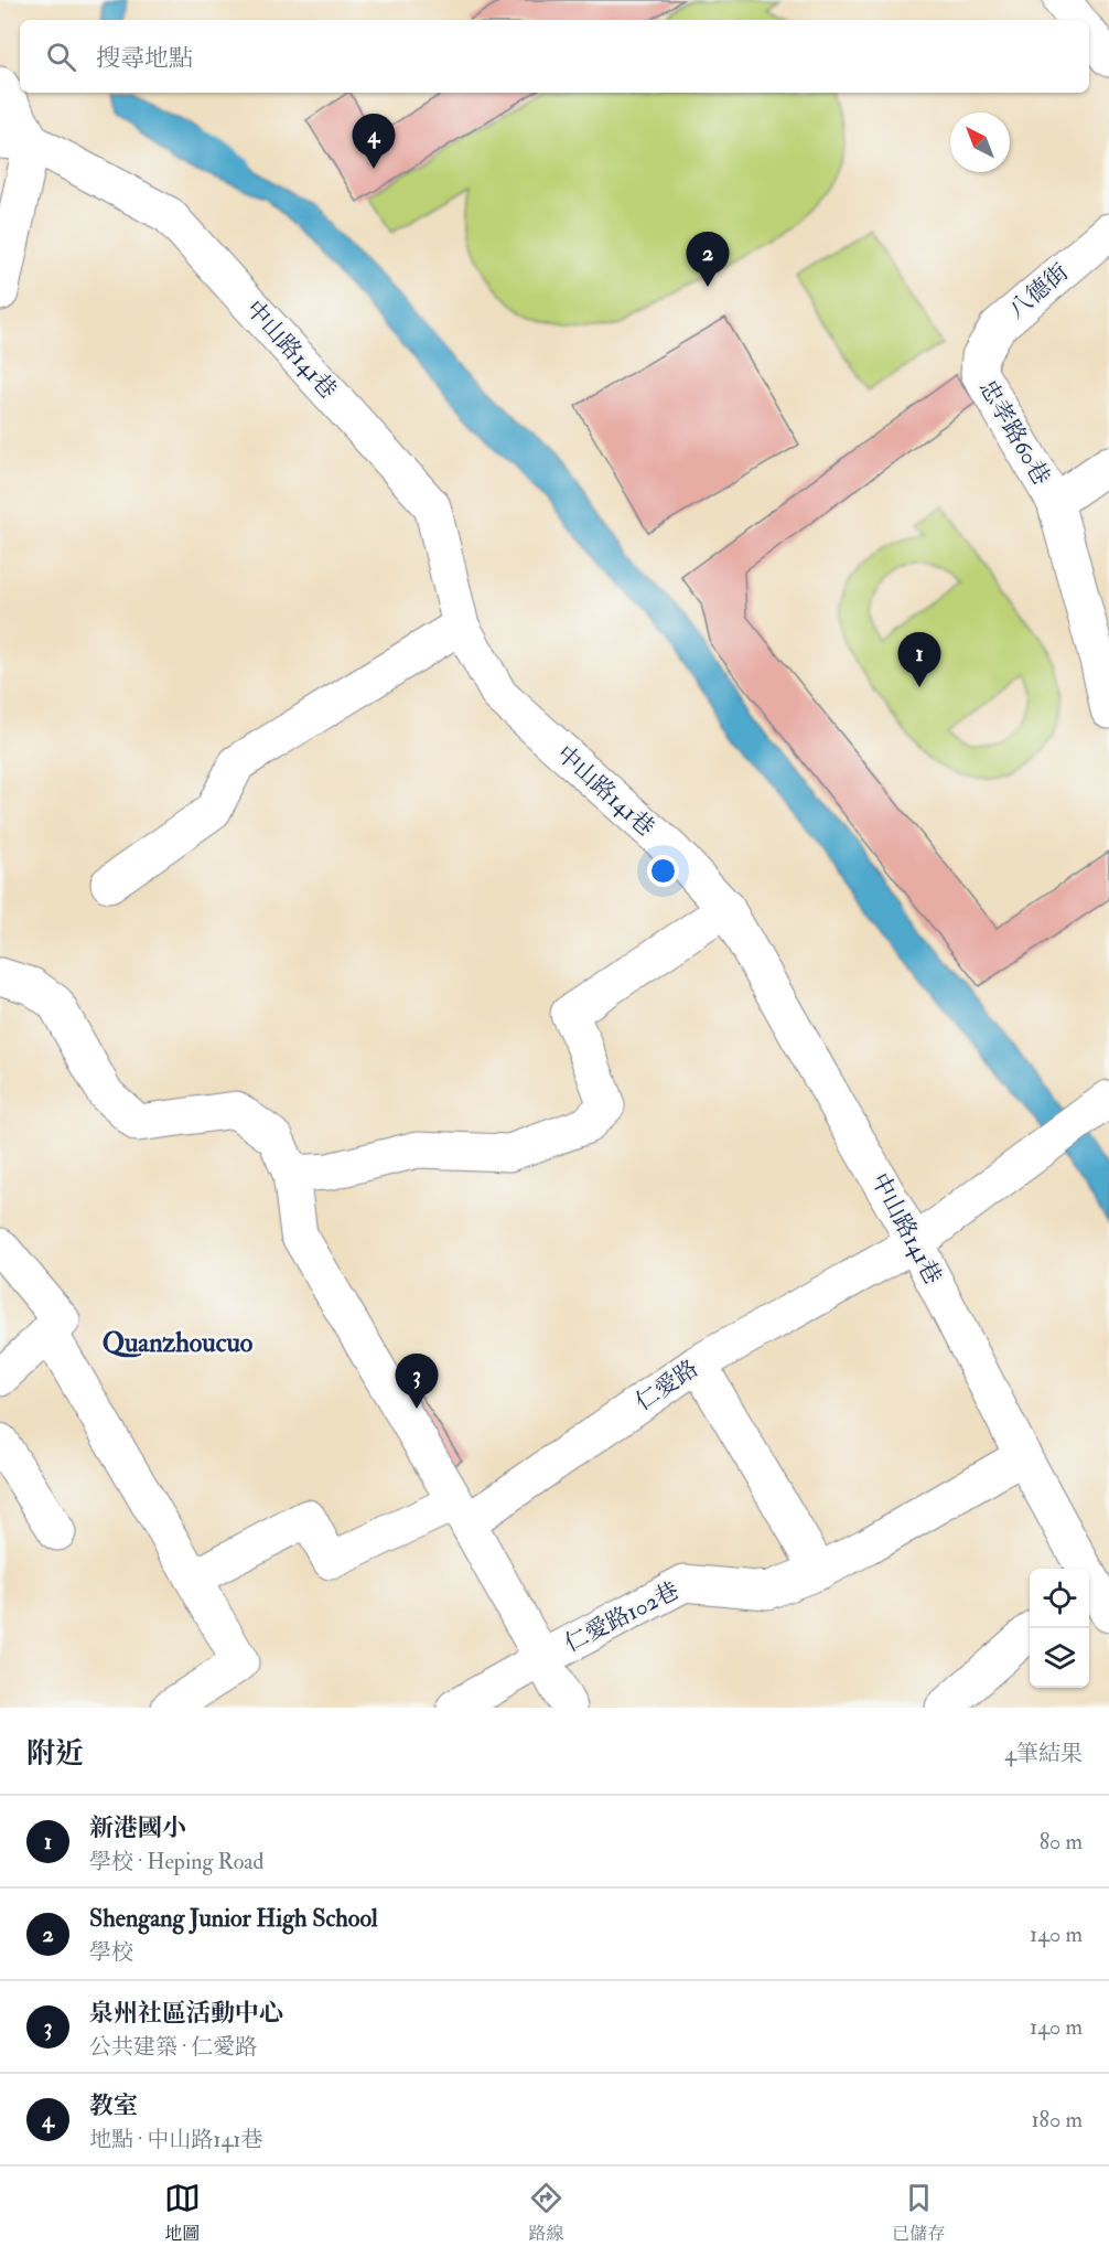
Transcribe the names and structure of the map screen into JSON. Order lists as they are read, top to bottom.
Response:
{
  "streets": {
    "street": [
      "八德街",
      "中山路141巷",
      "忠孝路60巷",
      "仁愛路",
      "仁愛路102巷"
    ]
  },
  "crossings": [
    ["八德街", "忠孝路60巷"],
    ["中山路141巷", "仁愛路"],
    ["中山路141巷", "仁愛路102巷"]
  ],
  "districts": ["Quanzhoucuo"],
  "north": "top left",
  "page": {
    "search": "搜尋地點",
    "pins": [
      "4",
      "2",
      "1",
      "3"
    ],
    "heading": ["附近", "4筆結果"],
    "list": [
      {
        "mark": "1",
        "name": "新港國小",
        "note": "學校 · Heping Road",
        "value": "80 m"
      },
      {
        "mark": "2",
        "name": "Shengang Junior High School",
        "note": "學校",
        "value": "140 m"
      },
      {
        "mark": "3",
        "name": "泉州社區活動中心",
        "note": "公共建築 · 仁愛路",
        "value": "140 m"
      },
      {
        "mark": "4",
        "name": "教室",
        "note": "地點 · 中山路141巷",
        "value": "180 m"
      }
    ],
    "nav": ["地圖", "路線", "已儲存"]
  }
}
